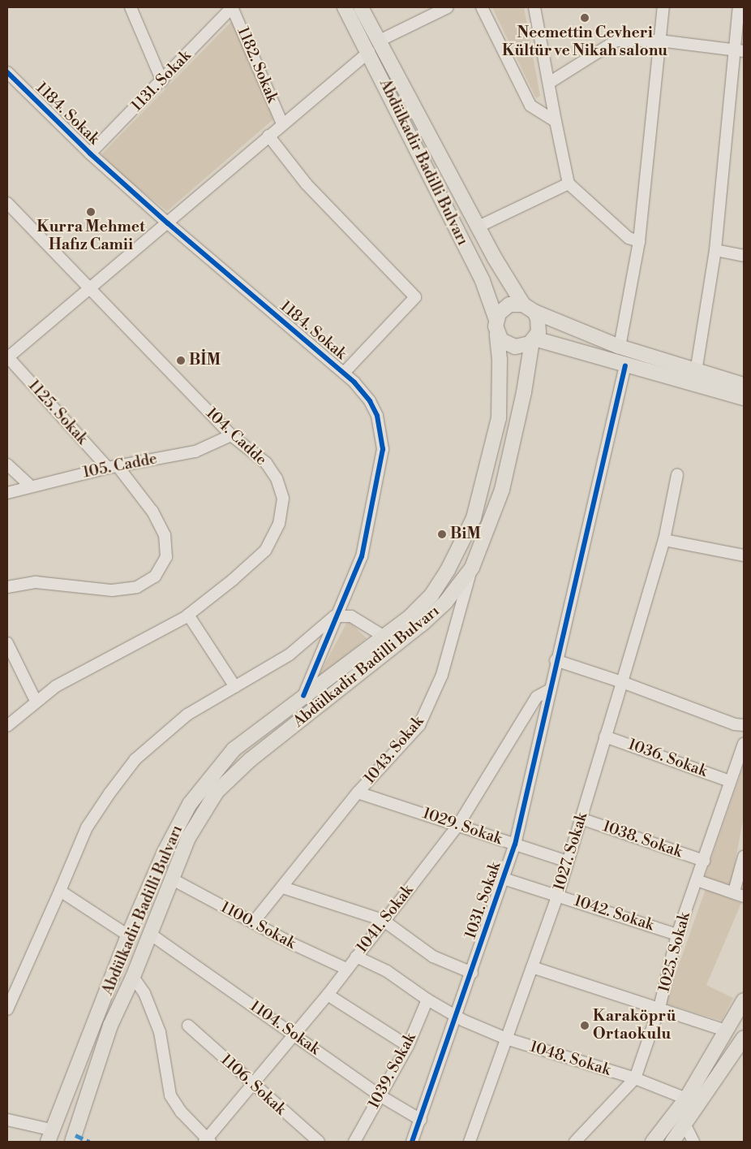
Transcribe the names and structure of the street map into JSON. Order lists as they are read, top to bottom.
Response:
{
  "streets": {
    "main road": ["Abdülkadir Badilli Bulvarı"],
    "street": [
      "1182. Sokak",
      "1131. Sokak",
      "1184. Sokak",
      "1125. Sokak",
      "104. Cadde",
      "105. Cadde",
      "1043. Sokak",
      "1036. Sokak",
      "1029. Sokak",
      "1038. Sokak",
      "1027. Sokak",
      "1031. Sokak",
      "1042. Sokak",
      "1041. Sokak",
      "1100. Sokak",
      "1025. Sokak",
      "1104. Sokak",
      "1048. Sokak",
      "1039. Sokak",
      "1106. Sokak"
    ]
  },
  "crossings": [
    ["1182. Sokak", "1131. Sokak"],
    ["1131. Sokak", "1184. Sokak"],
    ["1184. Sokak", "Abdülkadir Badilli Bulvarı"],
    ["Abdülkadir Badilli Bulvarı", "1043. Sokak"],
    ["Abdülkadir Badilli Bulvarı", "1100. Sokak"],
    ["Abdülkadir Badilli Bulvarı", "1104. Sokak"],
    ["1125. Sokak", "105. Cadde"],
    ["104. Cadde", "105. Cadde"],
    ["1043. Sokak", "1029. Sokak"],
    ["1043. Sokak", "1100. Sokak"],
    ["1036. Sokak", "1027. Sokak"],
    ["1036. Sokak", "1025. Sokak"],
    ["1029. Sokak", "1027. Sokak"],
    ["1029. Sokak", "1031. Sokak"],
    ["1029. Sokak", "1041. Sokak"],
    ["1038. Sokak", "1027. Sokak"],
    ["1038. Sokak", "1025. Sokak"],
    ["1027. Sokak", "1042. Sokak"],
    ["1027. Sokak", "1048. Sokak"],
    ["1031. Sokak", "1042. Sokak"],
    ["1031. Sokak", "1041. Sokak"],
    ["1031. Sokak", "1104. Sokak"],
    ["1031. Sokak", "1048. Sokak"],
    ["1042. Sokak", "1025. Sokak"],
    ["1041. Sokak", "1100. Sokak"],
    ["1041. Sokak", "1104. Sokak"],
    ["1041. Sokak", "1048. Sokak"],
    ["1041. Sokak", "1106. Sokak"],
    ["1025. Sokak", "1048. Sokak"],
    ["1104. Sokak", "1039. Sokak"],
    ["1048. Sokak", "1039. Sokak"]
  ],
  "places": [
    "Necmettin Cevheri Kültür ve Nikah salonu",
    "Kurra Mehmet Hafız Camii",
    "BİM",
    "BiM",
    "Karaköprü Ortaokulu"
  ]
}
